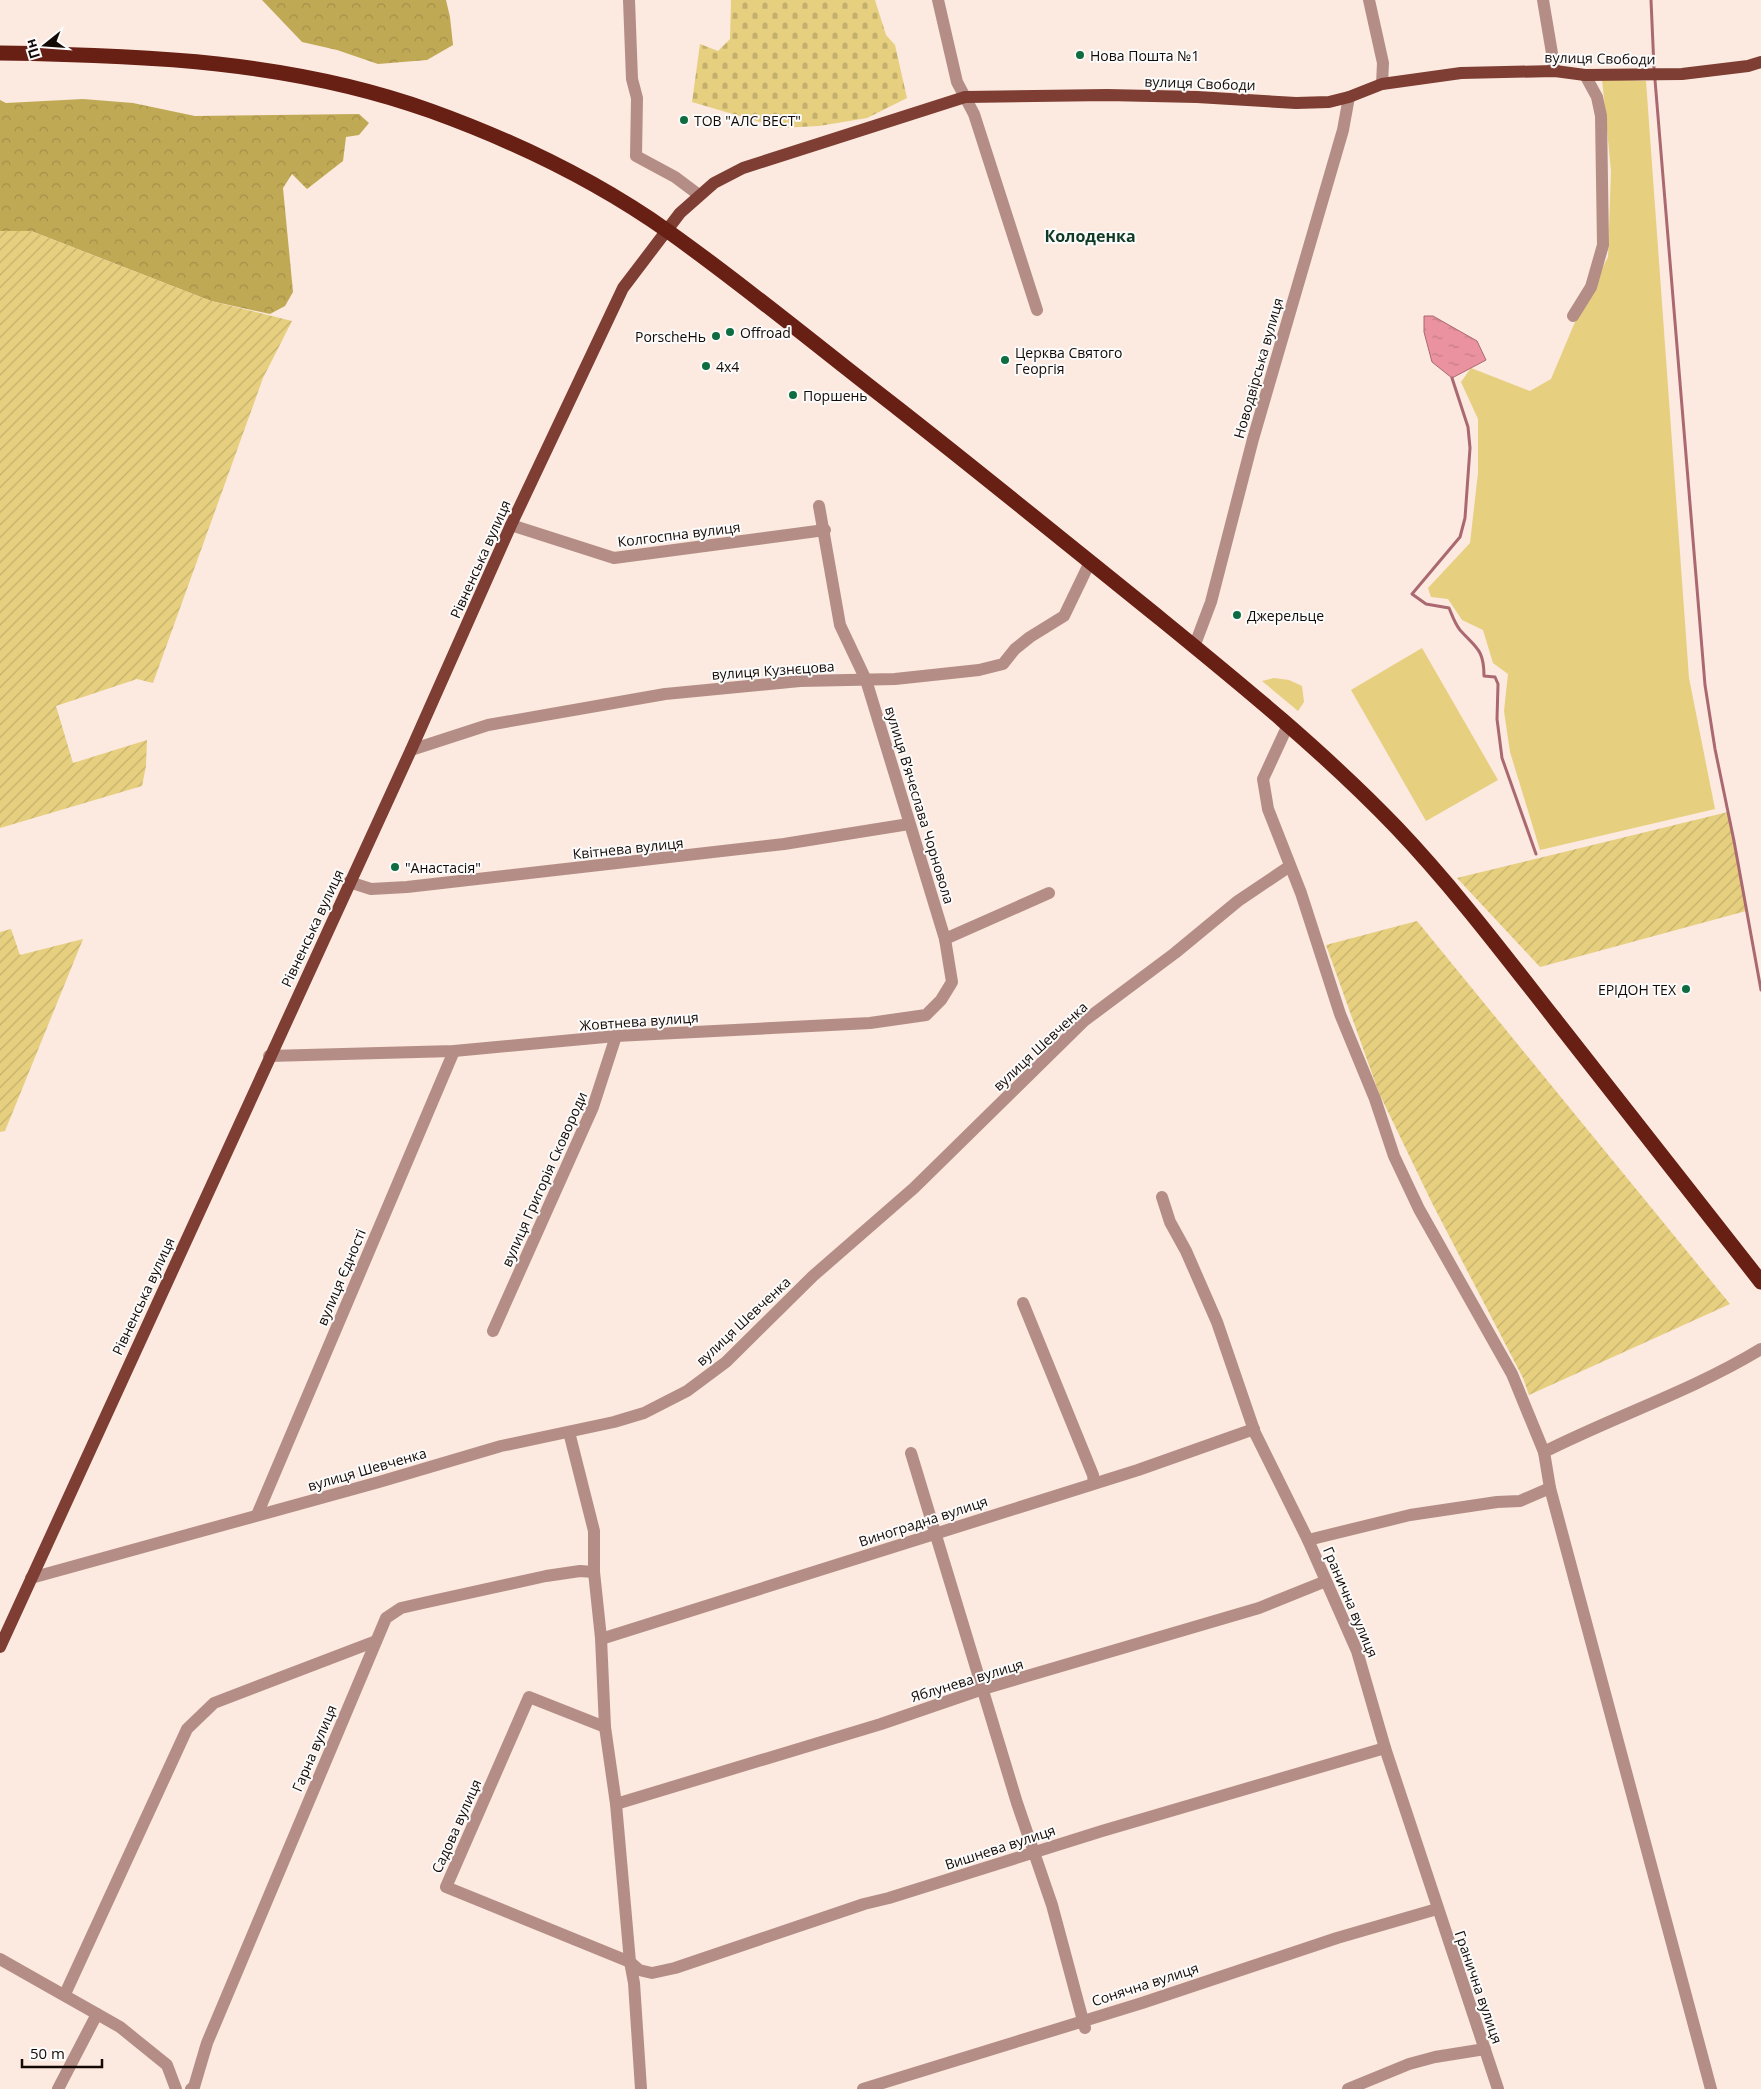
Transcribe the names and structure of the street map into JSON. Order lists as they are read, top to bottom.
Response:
{
  "streets": {
    "main road": ["вулиця Свободи", "Рівненська вулиця"],
    "street": [
      "Новодвірська вулиця",
      "Колгоспна вулиця",
      "вулиця Кузнєцова",
      "вулиця Вʼячеслава Чорновола",
      "Квітнева вулиця",
      "Жовтнева вулиця",
      "вулиця Шевченка",
      "вулиця Григорія Сковороди",
      "вулиця Єдності",
      "Виноградна вулиця",
      "Гранична вулиця",
      "Яблунева вулиця",
      "Гарна вулиця",
      "Садова вулиця",
      "Вишнева вулиця",
      "Сонячна вулиця"
    ]
  },
  "crossings": [
    ["вулиця Свободи", "Новодвірська вулиця"],
    ["вулиця Свободи", "Рівненська вулиця"],
    ["Колгоспна вулиця", "Рівненська вулиця"],
    ["Колгоспна вулиця", "вулиця Вʼячеслава Чорновола"],
    ["Рівненська вулиця", "вулиця Кузнєцова"],
    ["Рівненська вулиця", "Квітнева вулиця"],
    ["Рівненська вулиця", "Жовтнева вулиця"],
    ["Рівненська вулиця", "вулиця Шевченка"],
    ["вулиця Кузнєцова", "вулиця Вʼячеслава Чорновола"],
    ["вулиця Вʼячеслава Чорновола", "Квітнева вулиця"],
    ["вулиця Вʼячеслава Чорновола", "Жовтнева вулиця"],
    ["Жовтнева вулиця", "вулиця Григорія Сковороди"],
    ["Жовтнева вулиця", "вулиця Єдності"],
    ["вулиця Шевченка", "вулиця Єдності"],
    ["Виноградна вулиця", "Гранична вулиця"],
    ["Гранична вулиця", "Яблунева вулиця"],
    ["Гранична вулиця", "Вишнева вулиця"],
    ["Гранична вулиця", "Сонячна вулиця"],
    ["Садова вулиця", "Вишнева вулиця"]
  ],
  "districts": ["Колоденка"],
  "places": [
    "Нова Пошта №1",
    "ТОВ \"АЛС ВЕСТ\"",
    "Offroad",
    "PorscheНь",
    "Церква Святого Георгія",
    "4x4",
    "Поршень",
    "Джерельце",
    "\"Анастасія\"",
    "ЕРІДОН ТЕХ"
  ],
  "scale_bar": "50 m",
  "north": "left"
}
